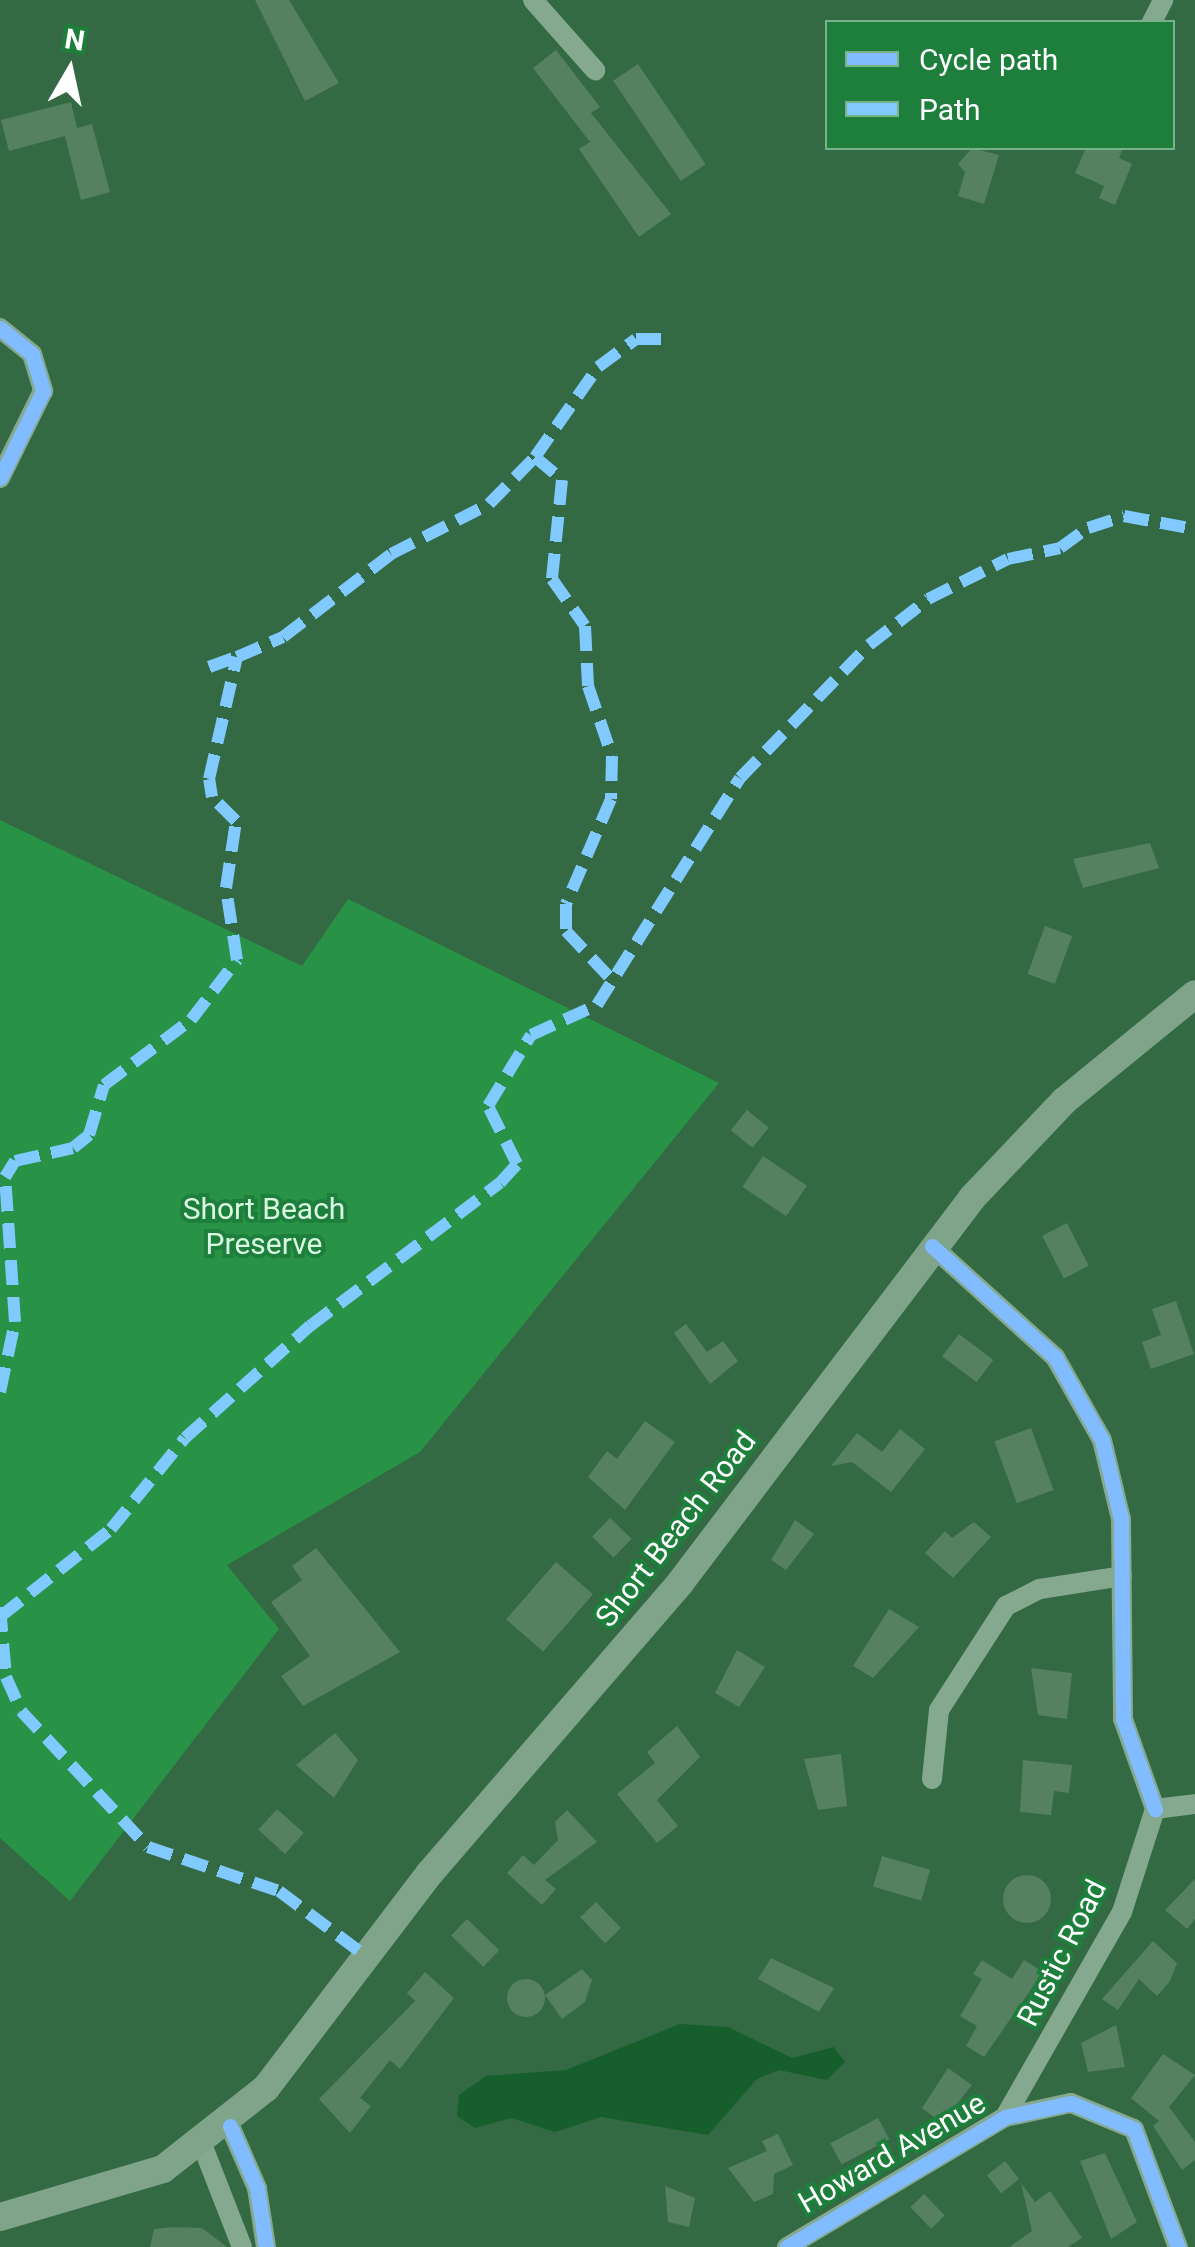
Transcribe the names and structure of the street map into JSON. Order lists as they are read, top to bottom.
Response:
{
  "streets": {
    "main road": ["Short Beach Road"],
    "street": ["Rustic Road", "Howard Avenue"]
  },
  "crossings": [
    ["Rustic Road", "Howard Avenue"]
  ],
  "parks": ["Short Beach Preserve"],
  "legend": ["Cycle path", "Path"],
  "north": "top"
}
